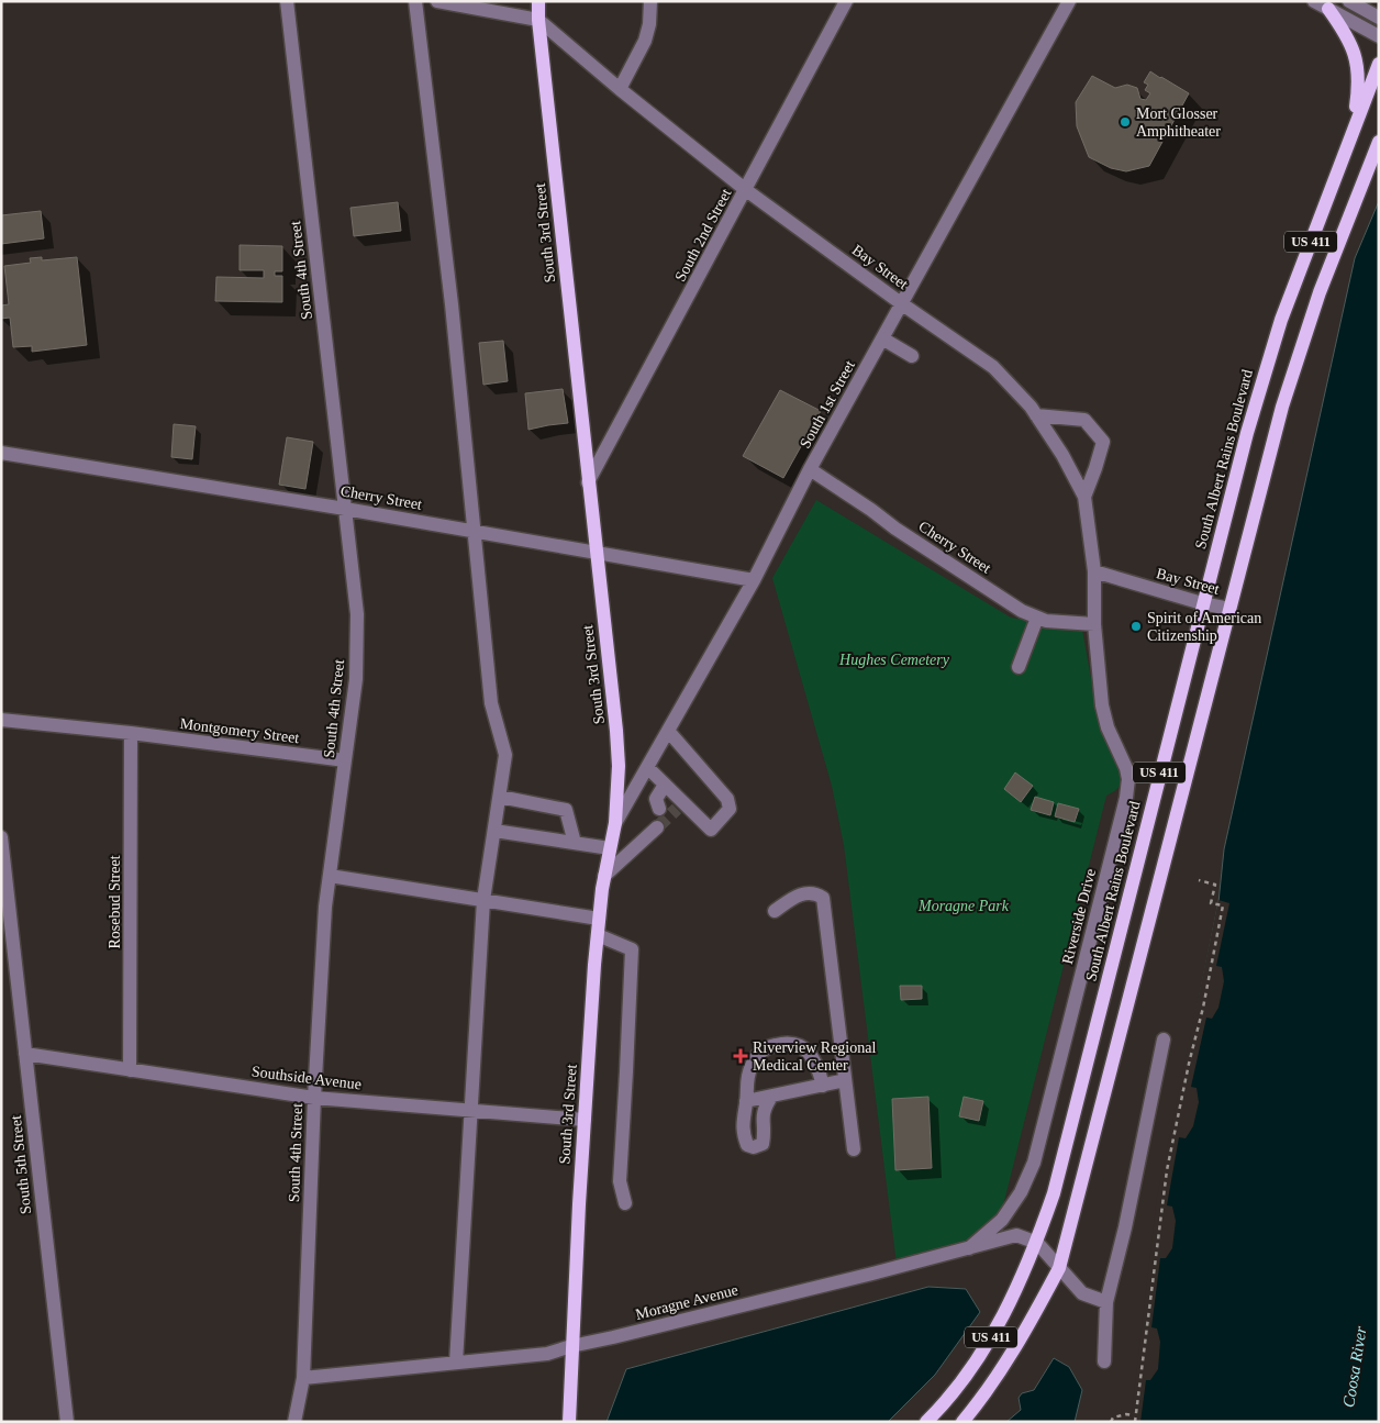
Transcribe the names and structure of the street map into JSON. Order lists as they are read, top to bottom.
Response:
{
  "streets": {
    "main road": ["South 3rd Street", "US 411", "South Albert Rains Boulevard"],
    "street": [
      "South 2nd Street",
      "Bay Street",
      "South 4th Street",
      "South 1st Street",
      "Cherry Street",
      "Montgomery Street",
      "Rosebud Street",
      "Riverside Drive",
      "Southside Avenue",
      "South 5th Street",
      "Moragne Avenue"
    ]
  },
  "crossings": [
    ["South 3rd Street", "South 2nd Street"],
    ["South 3rd Street", "Bay Street"],
    ["South 3rd Street", "South 1st Street"],
    ["South 3rd Street", "Cherry Street"],
    ["South 3rd Street", "Southside Avenue"],
    ["South 3rd Street", "Moragne Avenue"],
    ["South 2nd Street", "Bay Street"],
    ["US 411", "Bay Street"],
    ["Bay Street", "South 1st Street"],
    ["Bay Street", "South Albert Rains Boulevard"],
    ["Bay Street", "Riverside Drive"],
    ["South 4th Street", "Cherry Street"],
    ["South 4th Street", "Montgomery Street"],
    ["South 4th Street", "Southside Avenue"],
    ["South 4th Street", "Moragne Avenue"],
    ["South 1st Street", "Cherry Street"],
    ["South Albert Rains Boulevard", "Moragne Avenue"],
    ["Cherry Street", "Riverside Drive"],
    ["Montgomery Street", "Rosebud Street"],
    ["Rosebud Street", "Southside Avenue"],
    ["Riverside Drive", "Moragne Avenue"],
    ["Southside Avenue", "South 5th Street"]
  ],
  "water": ["Coosa River"],
  "parks": ["Hughes Cemetery", "Moragne Park"],
  "places": {
    "other": ["Mort Glosser Amphitheater", "Spirit of American Citizenship"],
    "health": ["Riverview Regional Medical Center"]
  }
}
